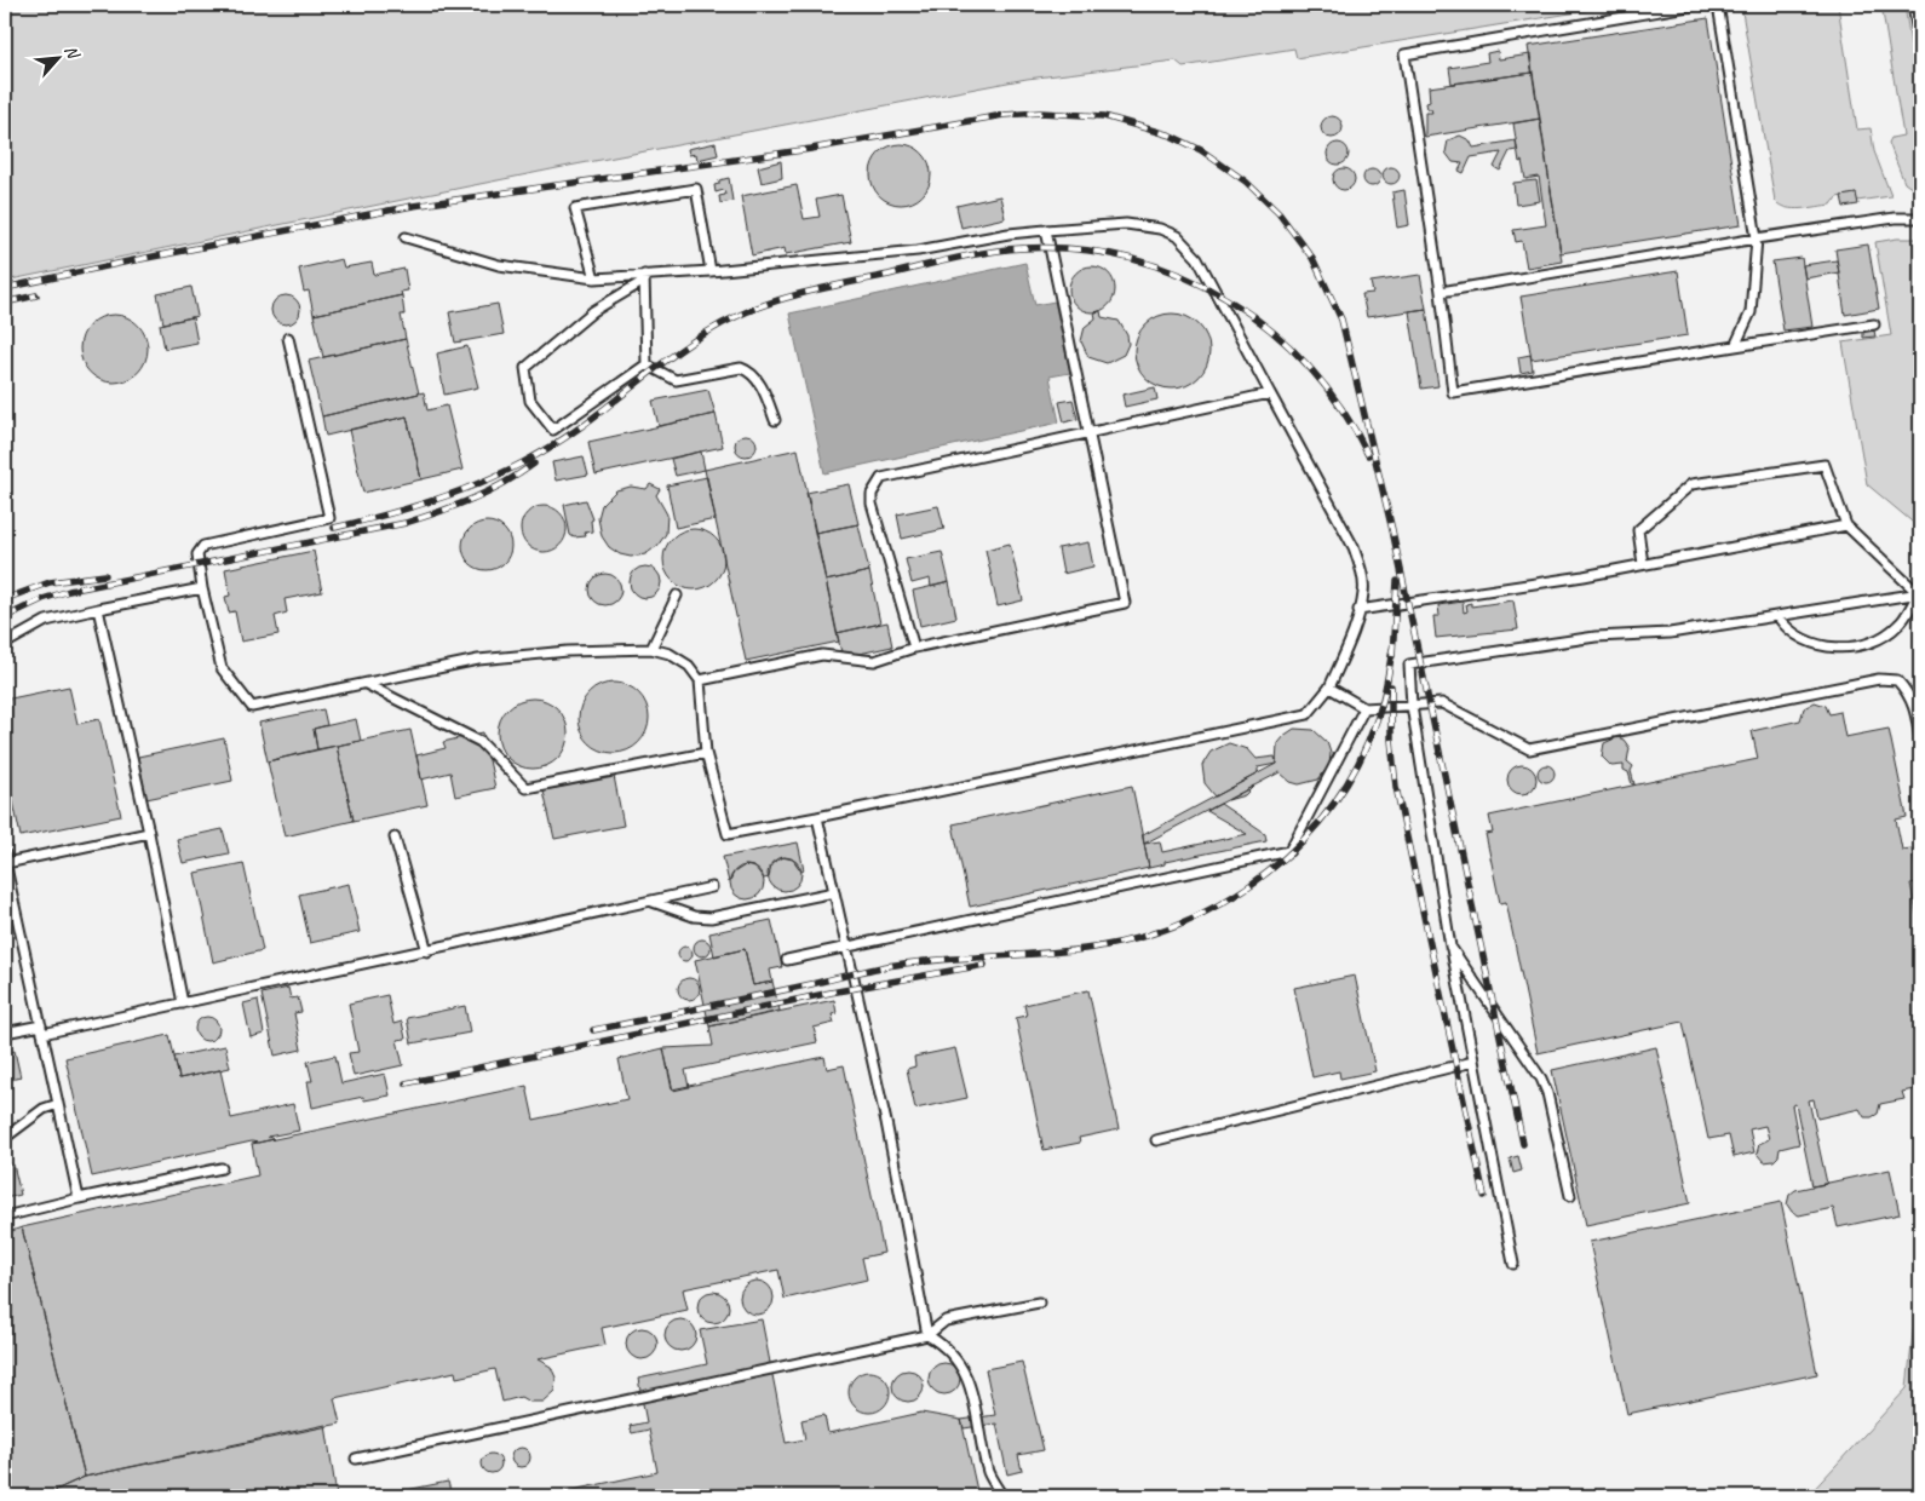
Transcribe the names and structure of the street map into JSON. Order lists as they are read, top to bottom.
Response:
{
  "north": "top right"
}
